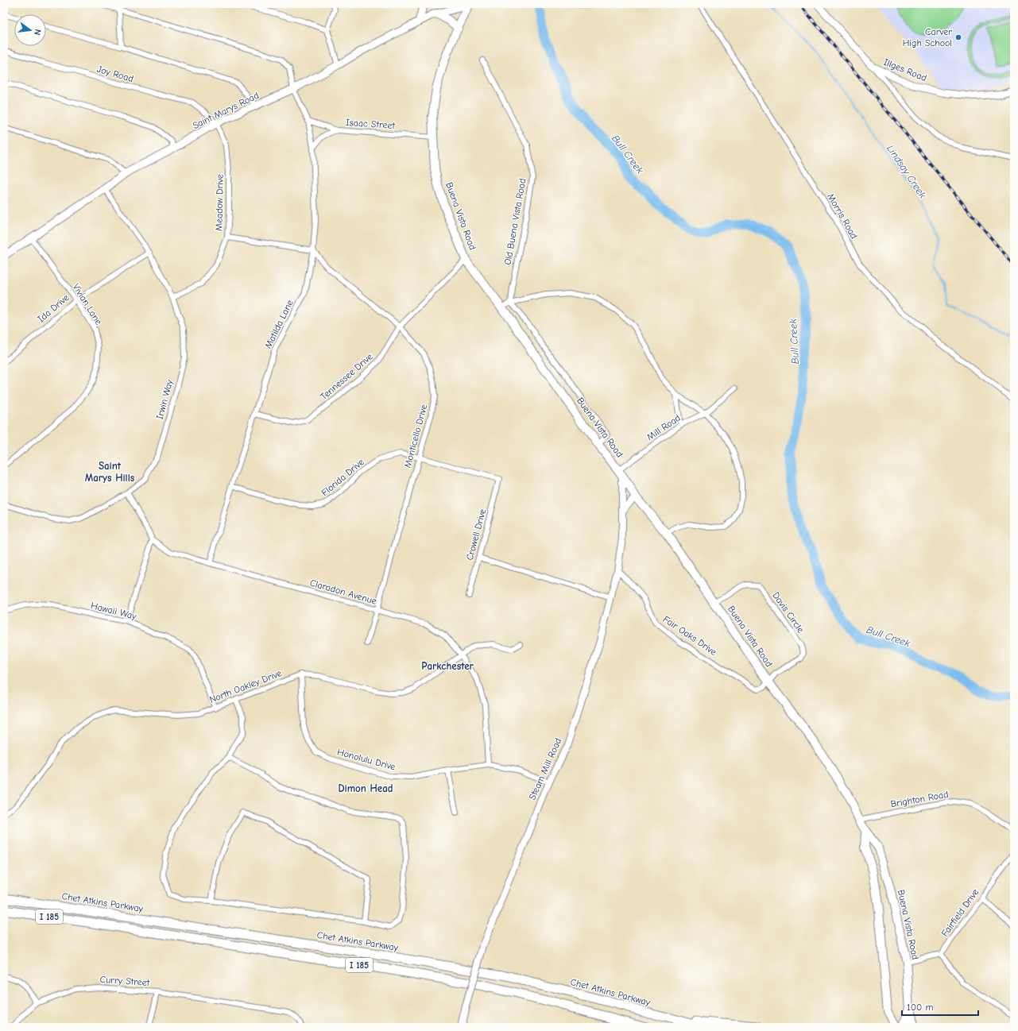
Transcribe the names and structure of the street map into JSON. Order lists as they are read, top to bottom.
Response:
{
  "streets": {
    "highway": ["Chet Atkins Parkway", "I 185"],
    "main road": ["Saint Marys Road", "Buena Vista Road"],
    "street": [
      "Illges Road",
      "Joy Road",
      "Isaac Street",
      "Meadow Drive",
      "Morris Road",
      "Old Buena Vista Road",
      "Vivian Lane",
      "Ida Drive",
      "Matilda Lane",
      "Tennessee Drive",
      "Irwin Way",
      "Mill Road",
      "Monticello Drive",
      "Florida Drive",
      "Crowell Drive",
      "Claradon Avenue",
      "Hawaii Way",
      "Davis Circle",
      "Fair Oaks Drive",
      "North Oakley Drive",
      "Honolulu Drive",
      "Steam Mill Road",
      "Brighton Road",
      "Fairfield Drive",
      "Curry Street"
    ]
  },
  "crossings": [
    ["Joy Road", "Saint Marys Road"],
    ["Joy Road", "Meadow Drive"],
    ["Saint Marys Road", "Meadow Drive"],
    ["Saint Marys Road", "Buena Vista Road"],
    ["Saint Marys Road", "Vivian Lane"],
    ["Saint Marys Road", "Matilda Lane"],
    ["Saint Marys Road", "Irwin Way"],
    ["Isaac Street", "Buena Vista Road"],
    ["Isaac Street", "Matilda Lane"],
    ["Meadow Drive", "Irwin Way"],
    ["Buena Vista Road", "Tennessee Drive"],
    ["Buena Vista Road", "Mill Road"],
    ["Buena Vista Road", "Davis Circle"],
    ["Buena Vista Road", "Fair Oaks Drive"],
    ["Buena Vista Road", "Steam Mill Road"],
    ["Buena Vista Road", "Brighton Road"],
    ["Vivian Lane", "Ida Drive"],
    ["Ida Drive", "Irwin Way"],
    ["Matilda Lane", "Tennessee Drive"],
    ["Matilda Lane", "Monticello Drive"],
    ["Matilda Lane", "Florida Drive"],
    ["Matilda Lane", "Claradon Avenue"],
    ["Tennessee Drive", "Monticello Drive"],
    ["Irwin Way", "Claradon Avenue"],
    ["Monticello Drive", "Florida Drive"],
    ["Monticello Drive", "Claradon Avenue"],
    ["Florida Drive", "Crowell Drive"],
    ["Claradon Avenue", "North Oakley Drive"],
    ["Claradon Avenue", "Honolulu Drive"],
    ["Hawaii Way", "North Oakley Drive"],
    ["Davis Circle", "Fair Oaks Drive"],
    ["Fair Oaks Drive", "Steam Mill Road"],
    ["North Oakley Drive", "Honolulu Drive"],
    ["Honolulu Drive", "Steam Mill Road"]
  ],
  "districts": ["Saint Marys Hills", "Parkchester", "Dimon Head"],
  "water": ["Bull Creek", "Lindsay Creek"],
  "places": ["Carver High School"],
  "scale_bar": "100 m",
  "north": "right"
}
